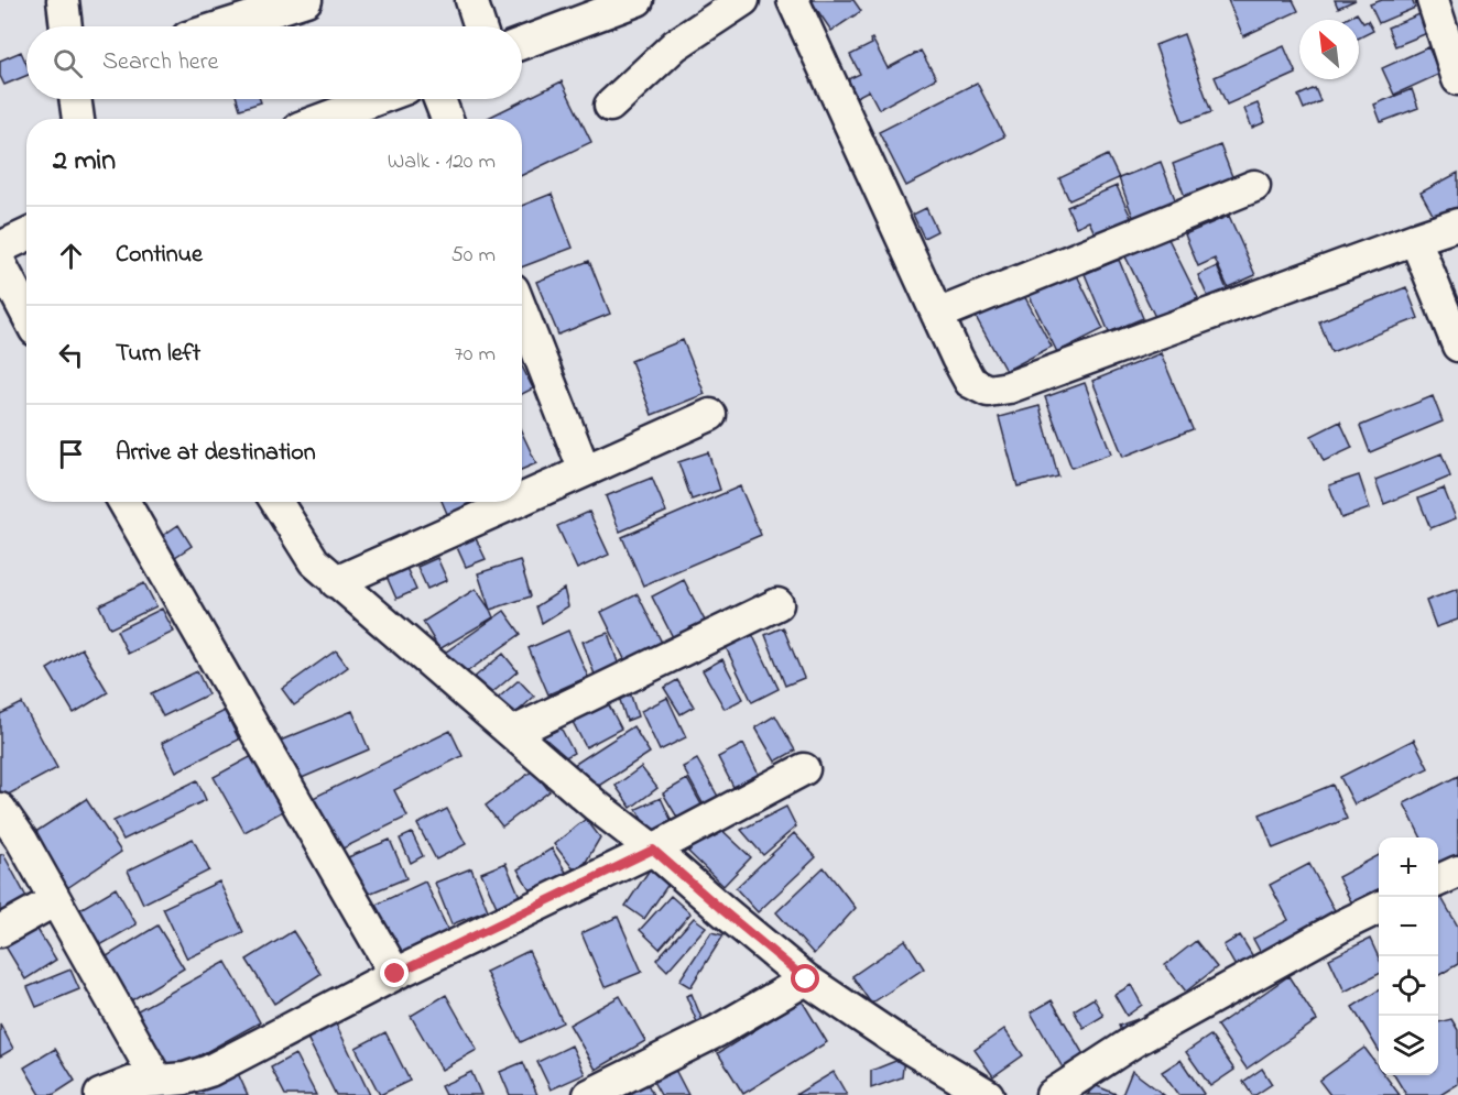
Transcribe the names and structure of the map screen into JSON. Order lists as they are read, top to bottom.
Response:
{
  "north": "top left",
  "page": {
    "search": "Search here",
    "heading": ["2 min", "Walk · 120 m"],
    "list": [
      ["Continue", "50 m"],
      ["Turn left", "70 m"],
      "Arrive at destination"
    ],
    "map_buttons": ["+", "−"]
  }
}
